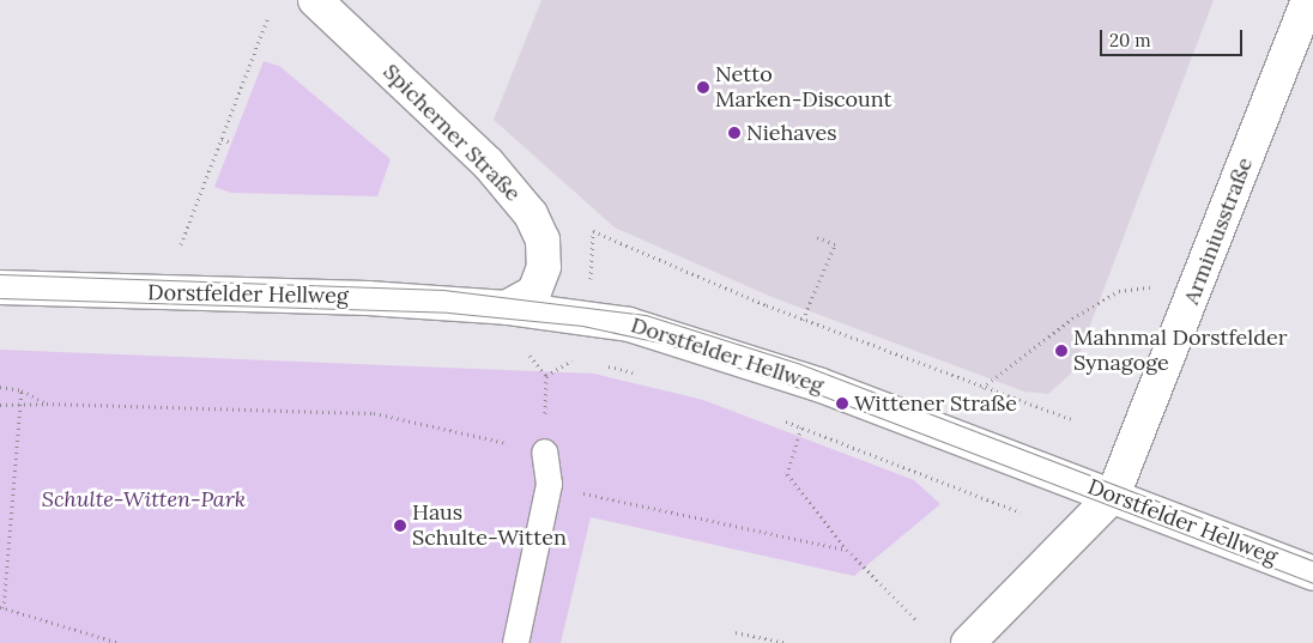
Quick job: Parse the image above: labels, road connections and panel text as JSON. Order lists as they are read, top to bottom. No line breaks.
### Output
{"streets":{"street":["Spicherner Straße","Arminiusstraße","Dorstfelder Hellweg"]},"crossings":[["Spicherner Straße","Dorstfelder Hellweg"],["Arminiusstraße","Dorstfelder Hellweg"]],"parks":["Schulte-Witten-Park"],"places":["Netto Marken-Discount","Niehaves","Mahnmal Dorstfelder Synagoge","Wittener Straße","Haus Schulte-Witten"],"scale_bar":"20 m"}
